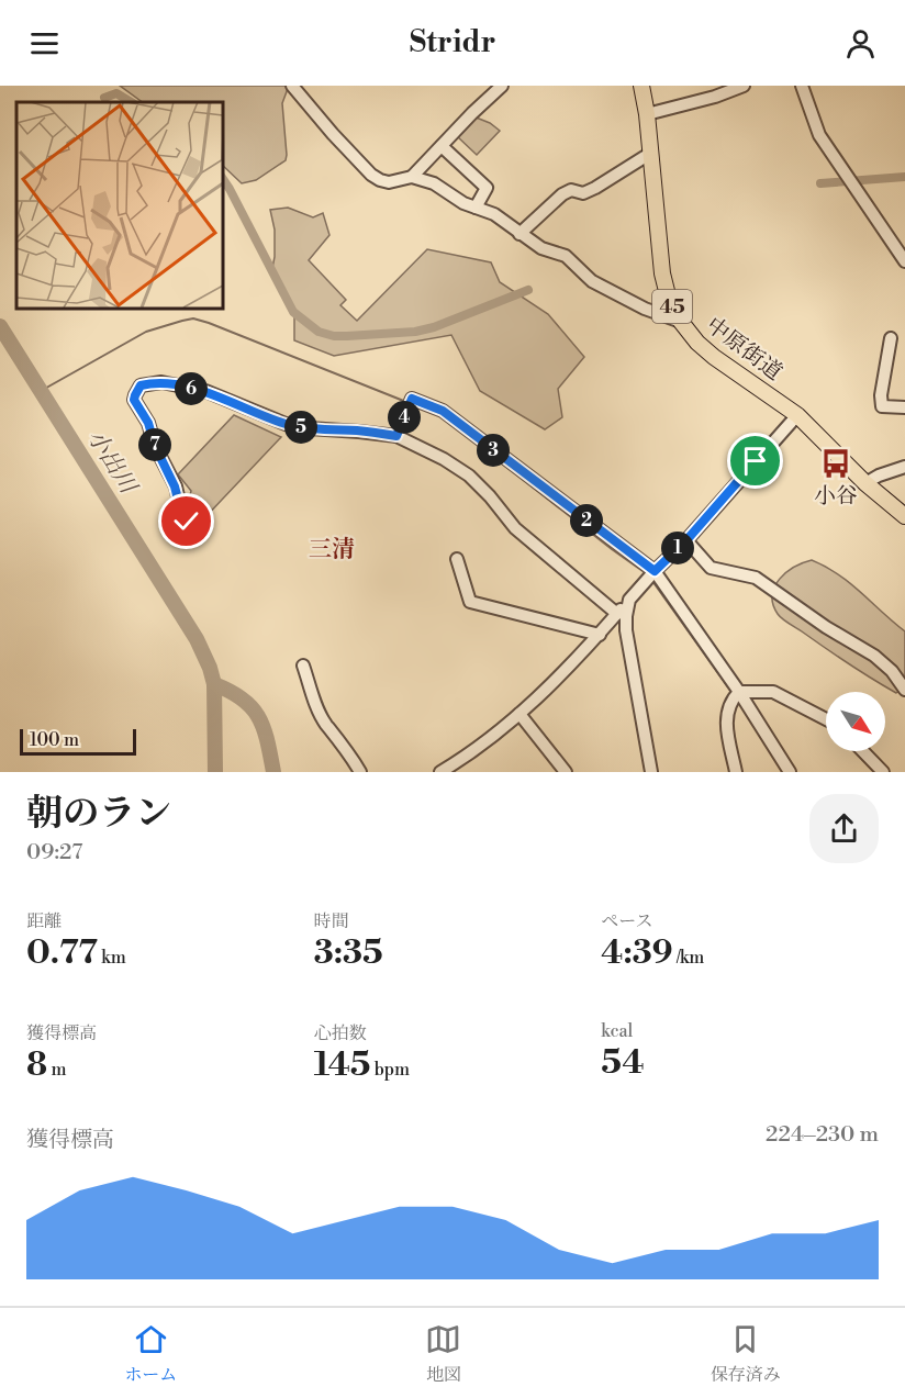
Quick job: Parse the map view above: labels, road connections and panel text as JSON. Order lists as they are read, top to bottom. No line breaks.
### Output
{"streets":{"main road":["45","中原街道"]},"districts":["三清"],"water":["小出川"],"places":{"bus stop":["小谷"]},"scale_bar":"100 m","north":"bottom right","page":{"header":"Stridr","pins":["6","4","5","7","3","2","1"],"scale":"100 m","heading":["朝のラン","09:27"],"stats":[["距離","0.77 km"],["時間","3:35"],["ペース","4:39 /km"],["獲得標高","8 m"],["心拍数","145 bpm"],["kcal","54"]],"chart":["獲得標高","224–230 m"],"tabs":["ホーム","地図","保存済み"]}}
